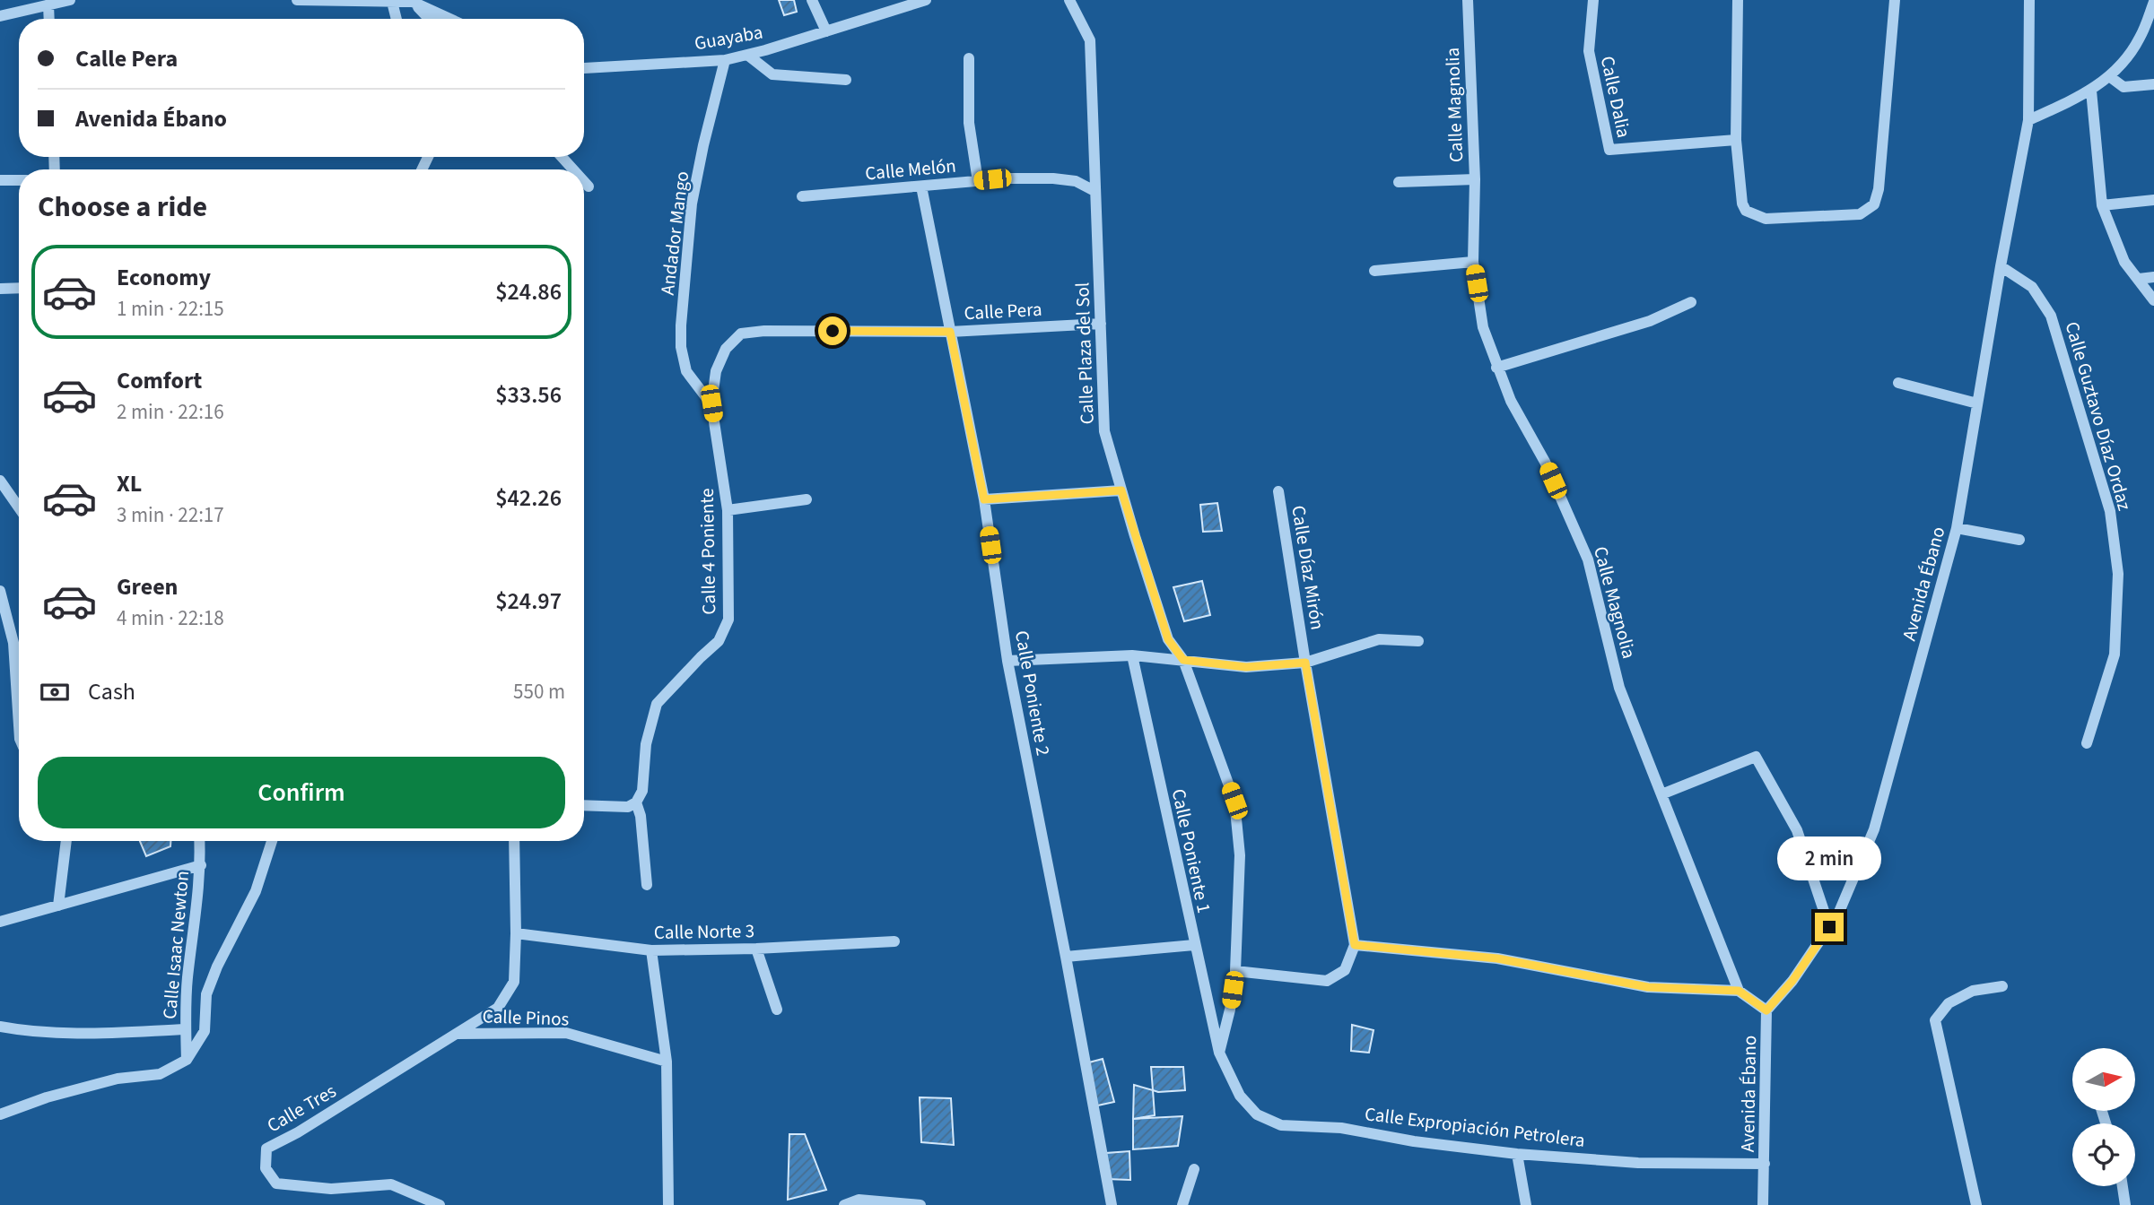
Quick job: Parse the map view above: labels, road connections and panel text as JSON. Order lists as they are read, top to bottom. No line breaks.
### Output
{"streets":{"street":["Guayaba","Calle Dalia","Calle Magnolia","Calle Melón","Andador Mango","Calle Pera","Calle Plaza del Sol","Calle Guztavo Díaz Ordaz","Calle 4 Poniente","Calle Díaz Mirón","Avenida Ébano","Calle Poniente 2","Calle Poniente 1","Calle Norte 3","Calle Isaac Newton","Calle Pinos","Calle Tres","Calle Expropiación Petrolera"]},"crossings":[["Guayaba","Andador Mango"],["Calle Melón","Calle Plaza del Sol"],["Calle Melón","Calle Poniente 2"],["Andador Mango","Calle 4 Poniente"],["Calle Pera","Calle Plaza del Sol"],["Calle Pera","Calle 4 Poniente"],["Calle Pera","Calle Poniente 2"],["Calle Plaza del Sol","Calle Poniente 1"],["Calle Plaza del Sol","Calle Expropiación Petrolera"],["Calle Guztavo Díaz Ordaz","Avenida Ébano"],["Avenida Ébano","Calle Expropiación Petrolera"],["Calle Poniente 1","Calle Expropiación Petrolera"],["Calle Norte 3","Calle Tres"],["Calle Pinos","Calle Tres"]],"north":"right","page":{"banner":["Calle Pera","Avenida Ébano"],"heading":"Choose a ride","list":[{"name":"Economy","note":"1 min · 22:15","value":"$24.86"},{"name":"Comfort","note":"2 min · 22:16","value":"$33.56"},{"name":"XL","note":"3 min · 22:17","value":"$42.26"},{"name":"Green","note":"4 min · 22:18","value":"$24.97"}],"pay":["Cash","550 m"],"buttons":"Confirm","bubble":"2 min"}}
